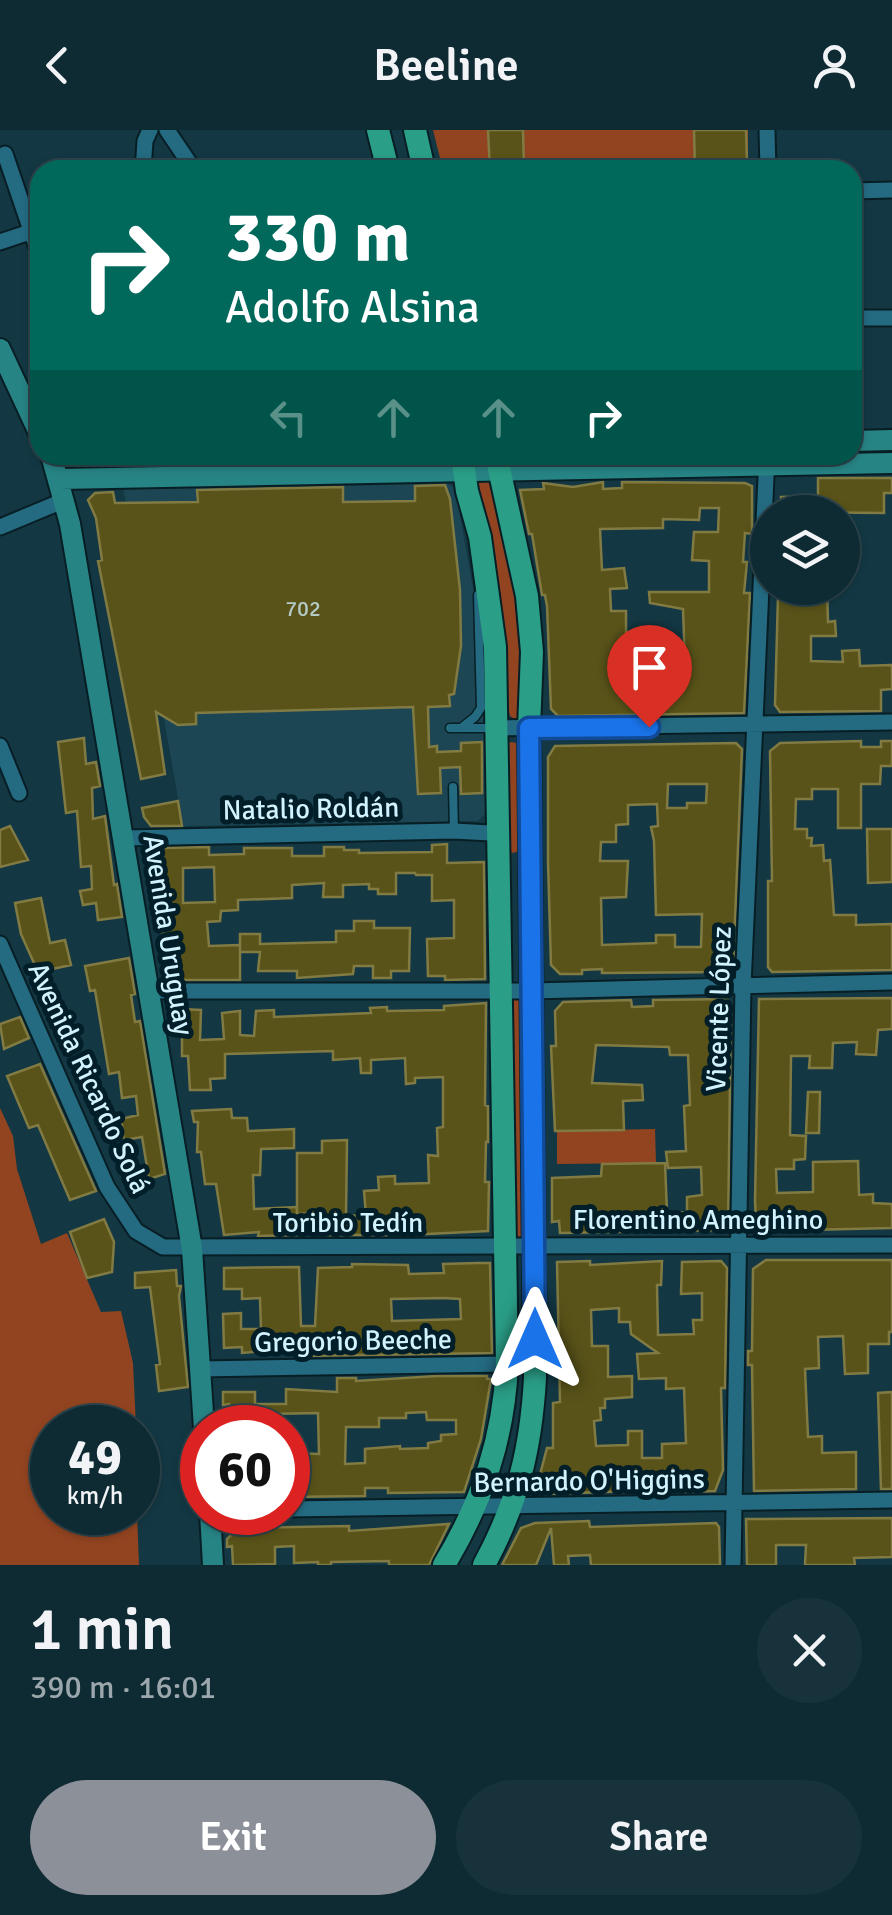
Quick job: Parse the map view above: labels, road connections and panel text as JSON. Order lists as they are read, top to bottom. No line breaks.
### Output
{"streets":{"street":["Natalio Roldán","Avenida Uruguay","Vicente López","Avenida Ricardo Solá","Florentino Ameghino","Toribio Tedín","Gregorio Beeche","Bernardo O'Higgins"]},"crossings":[["Natalio Roldán","Avenida Uruguay"],["Avenida Uruguay","Avenida Ricardo Solá"],["Avenida Uruguay","Toribio Tedín"],["Avenida Uruguay","Gregorio Beeche"],["Vicente López","Florentino Ameghino"],["Vicente López","Bernardo O'Higgins"],["Avenida Ricardo Solá","Toribio Tedín"],["Florentino Ameghino","Toribio Tedín"]],"house_numbers":["702"],"page":{"header":"Beeline","turn":["330 m","Adolfo Alsina"],"speed":"49 km/h","limit":"60","heading":["1 min","390 m · 16:01"],"buttons":["Exit","Share"]}}
